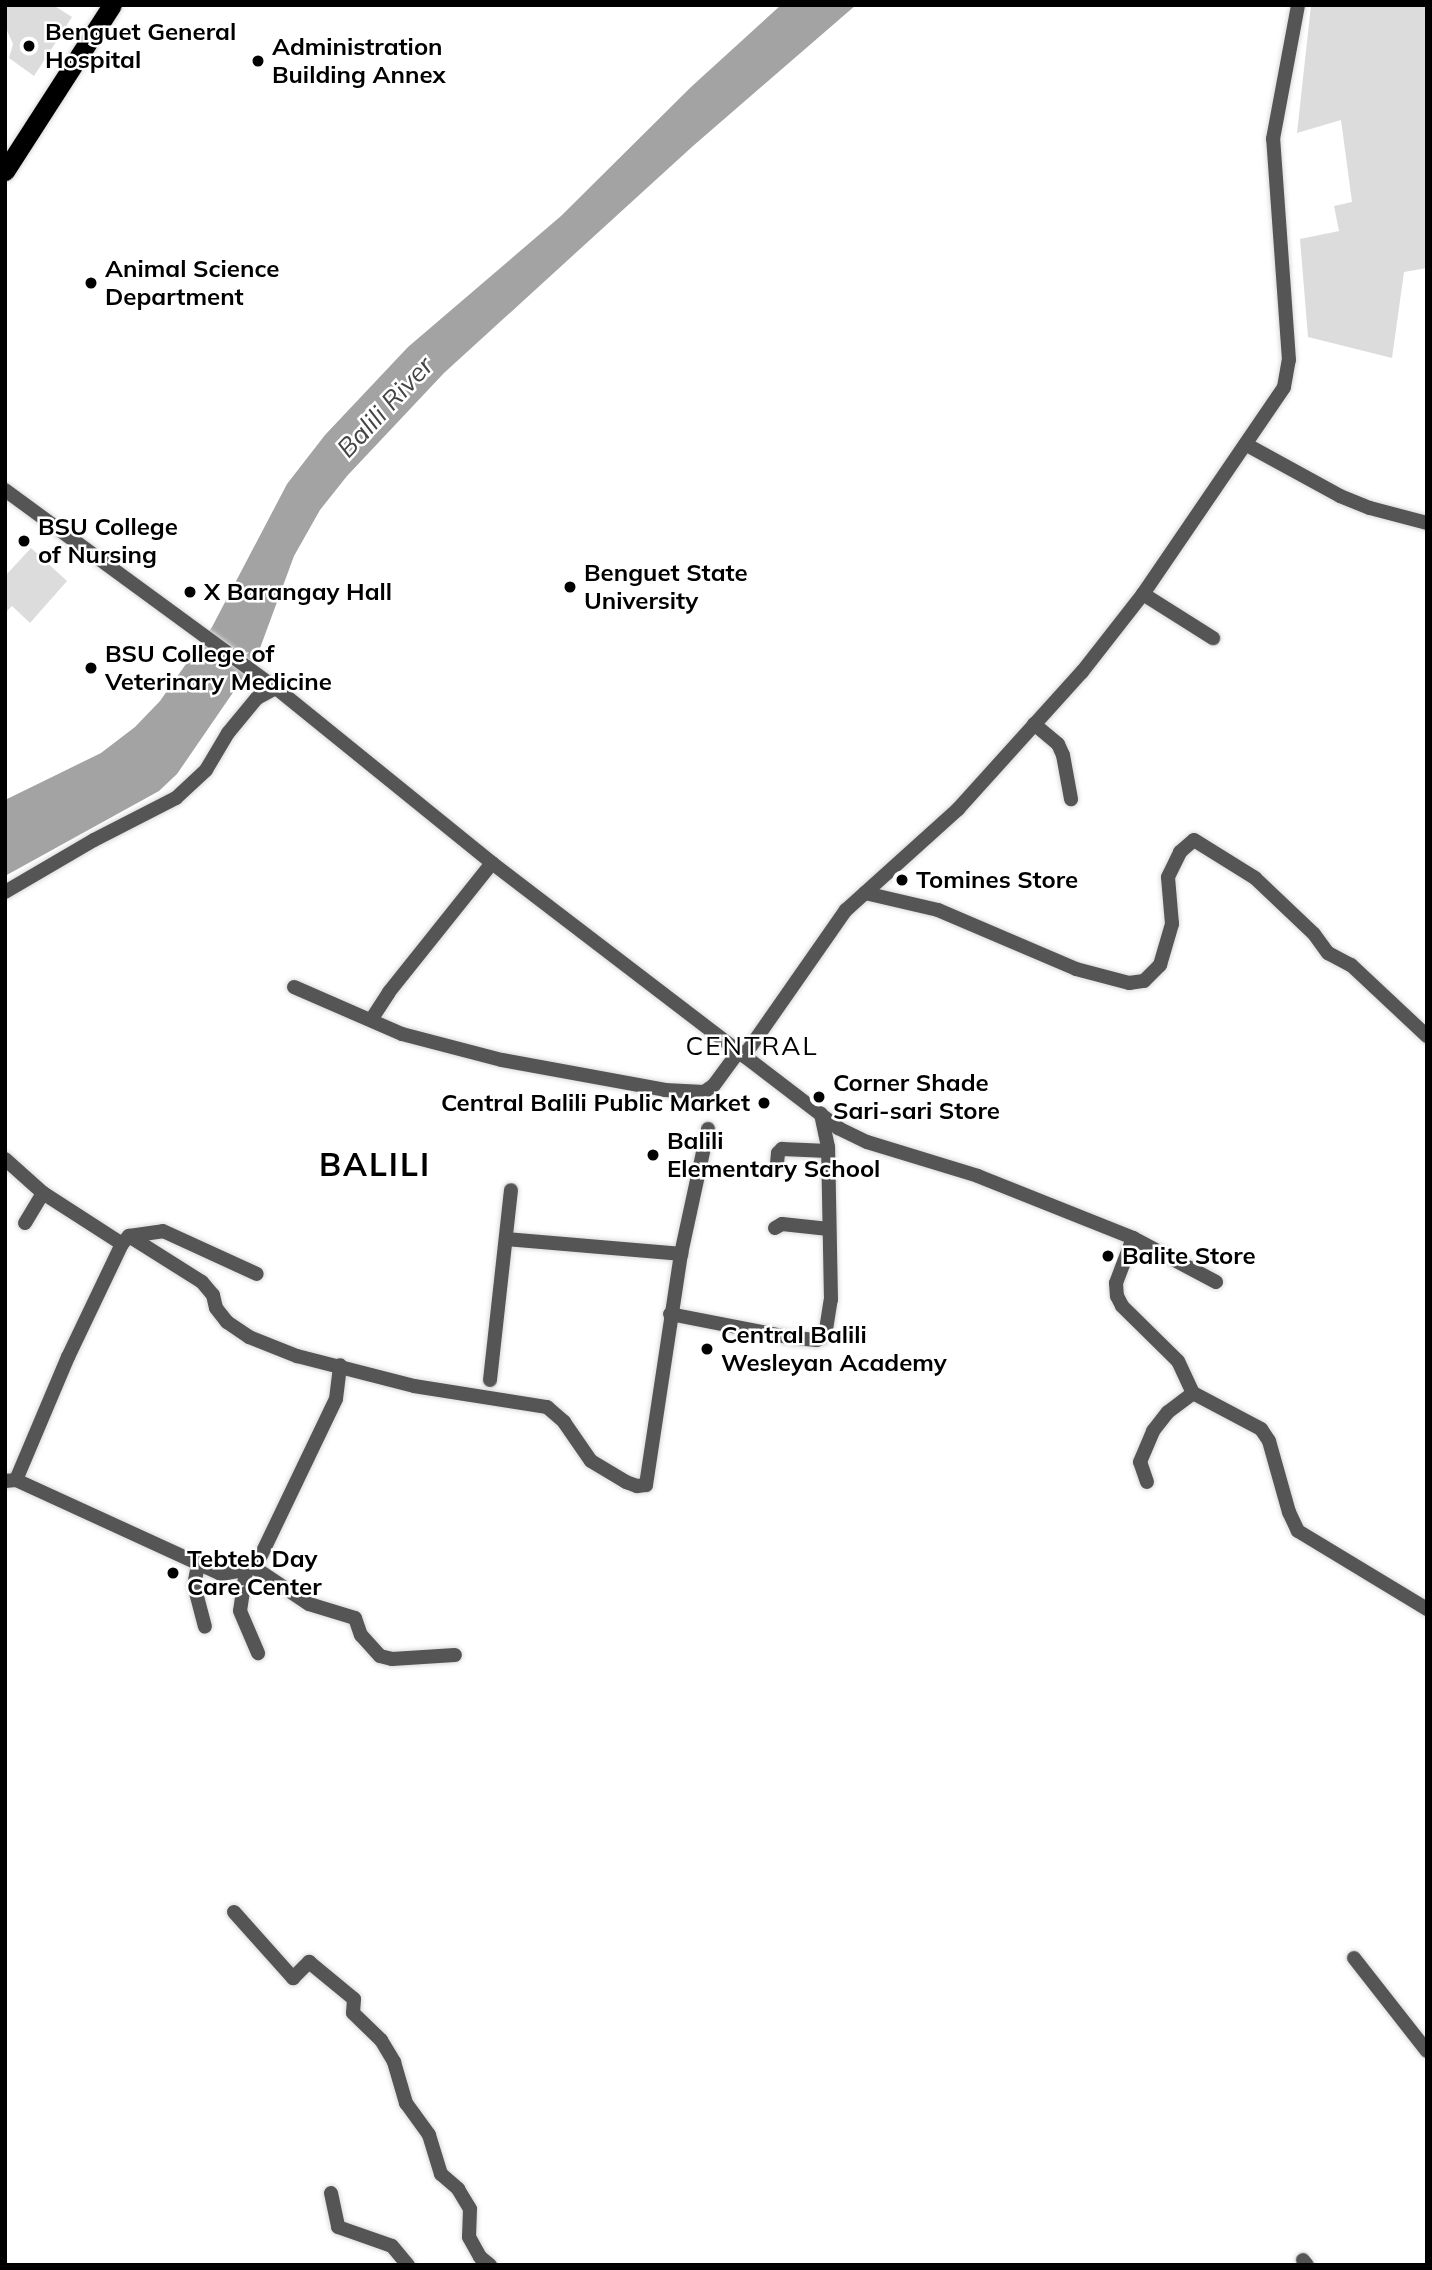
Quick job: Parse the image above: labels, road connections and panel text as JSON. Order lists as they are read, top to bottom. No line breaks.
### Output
{"districts":["CENTRAL","BALILI"],"water":["Balili River"],"places":["Benguet General Hospital","Administration Building Annex","Animal Science Department","BSU College of Nursing","Benguet State University","X Barangay Hall","BSU College of Veterinary Medicine","Tomines Store","Corner Shade Sari-sari Store","Central Balili Public Market","Balili Elementary School","Balite Store","Central Balili Wesleyan Academy","Tebteb Day Care Center"]}
